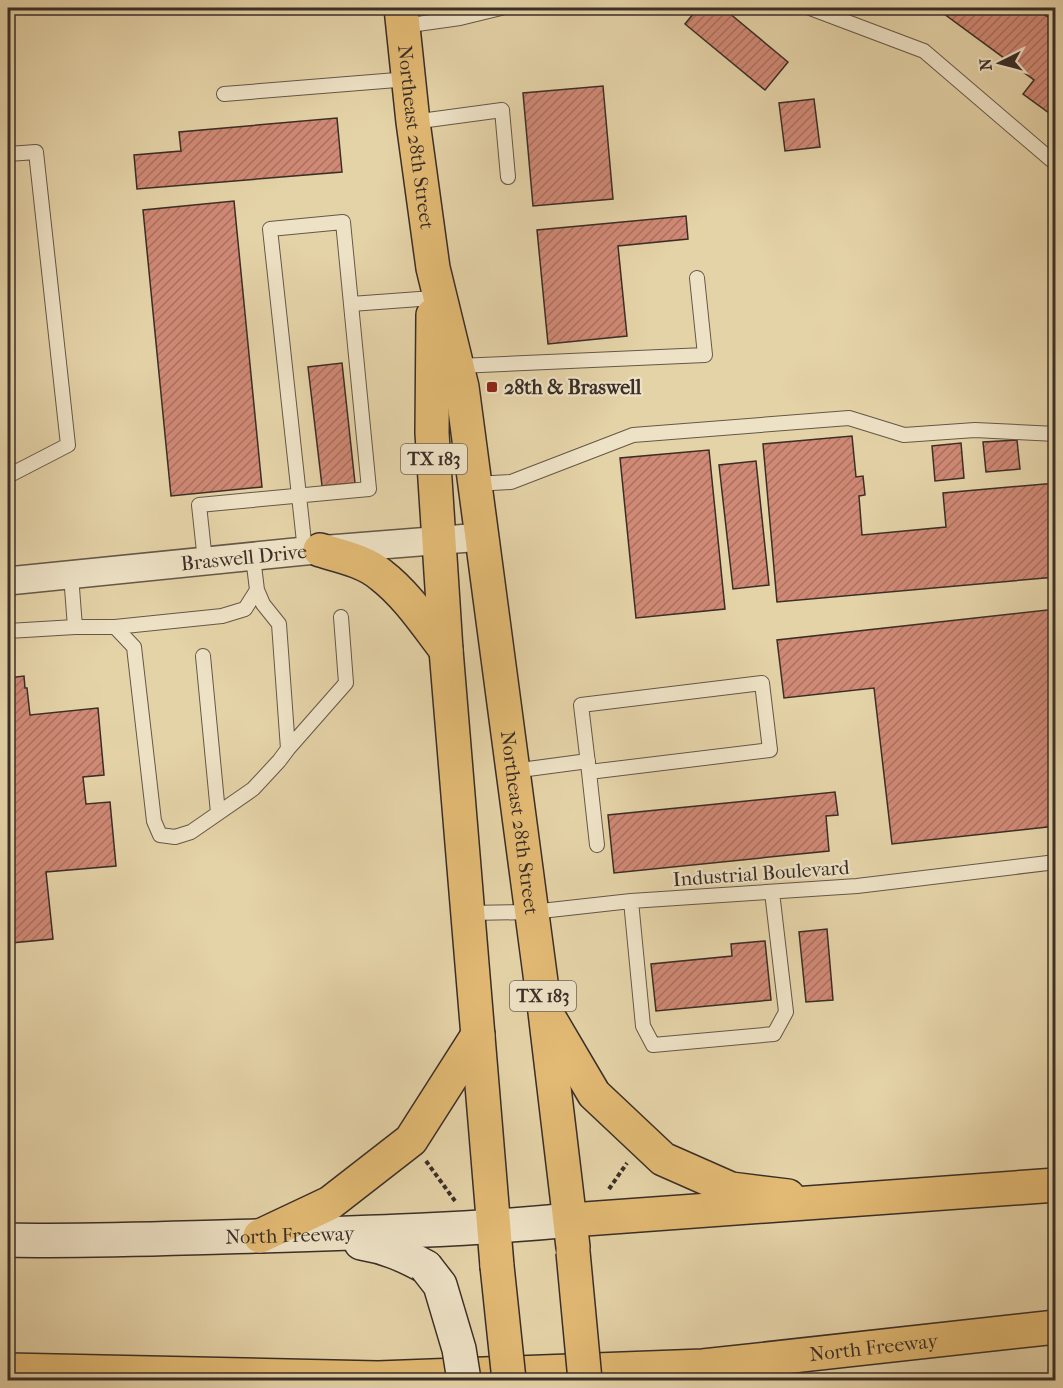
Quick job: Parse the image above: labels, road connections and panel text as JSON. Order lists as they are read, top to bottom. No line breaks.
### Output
{"streets":{"main road":["Northeast 28th Street","TX 183","North Freeway"],"street":["Braswell Drive"],"lane":["Industrial Boulevard"]},"crossings":[["Northeast 28th Street","Braswell Drive"],["Northeast 28th Street","Industrial Boulevard"],["Northeast 28th Street","North Freeway"]],"places":{"transit":["28th & Braswell"]},"north":"left"}
